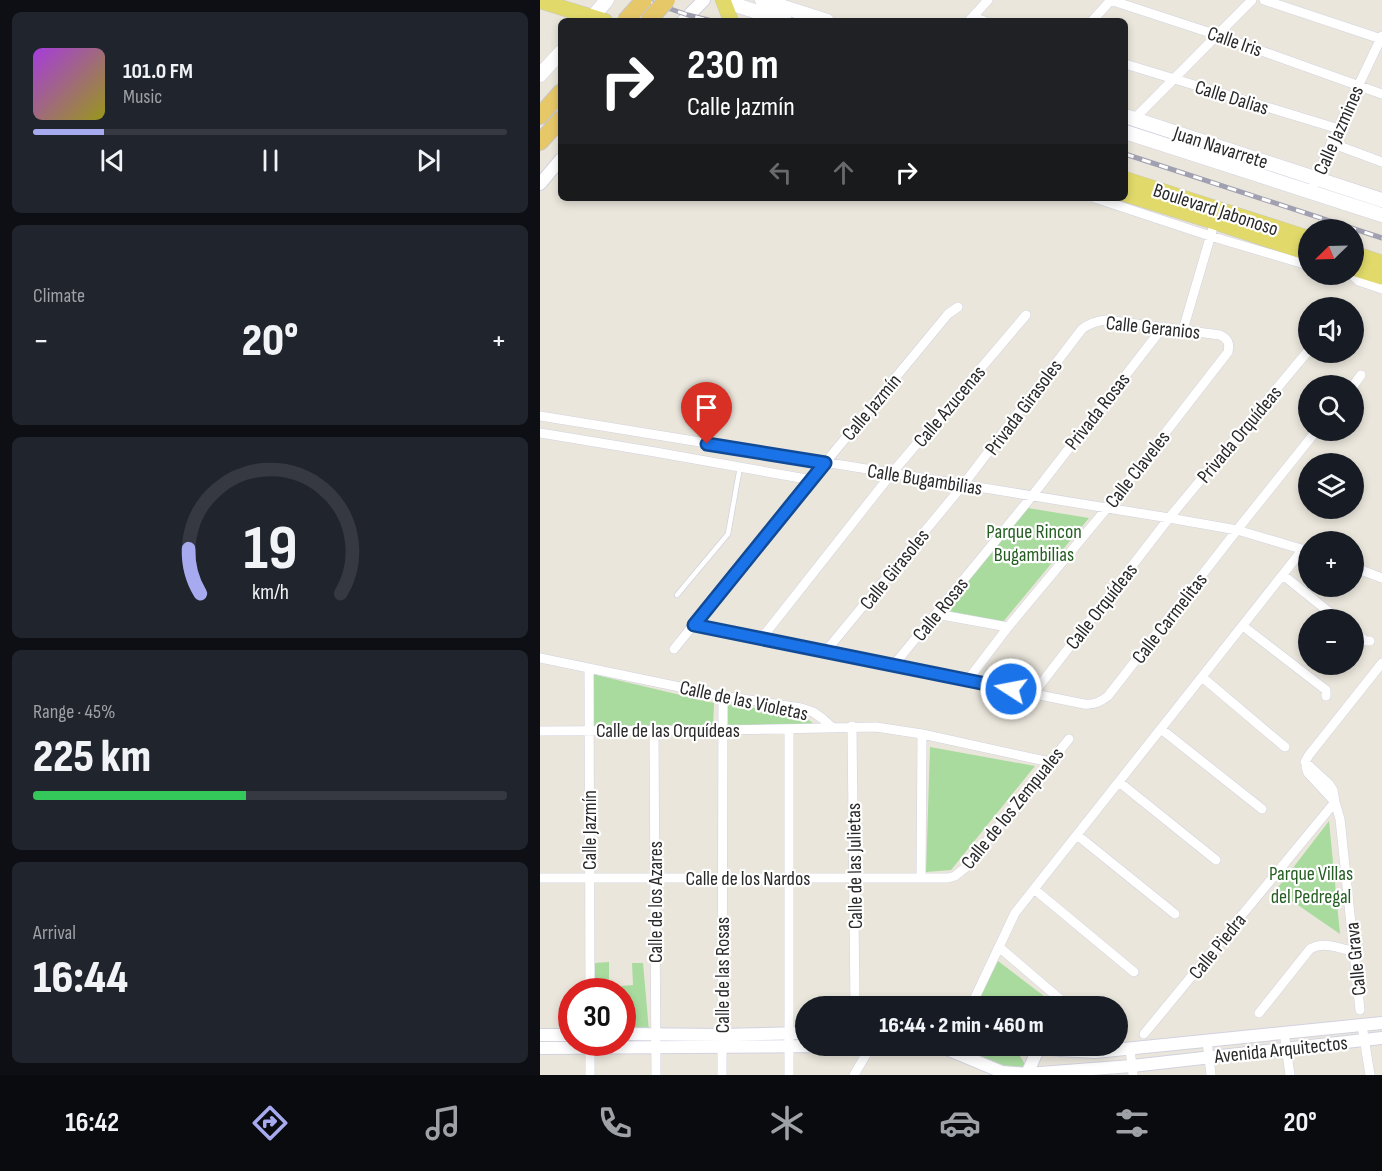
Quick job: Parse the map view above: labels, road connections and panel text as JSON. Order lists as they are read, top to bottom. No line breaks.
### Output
{"streets":{"main road":["Juan Navarrete","Boulevard Jabonoso"],"street":["Calle Iris","Calle Dalias","Calle Jazmines","Calle Geranios","Calle Azucenas","Calle Jazmín","Privada Girasoles","Privada Rosas","Privada Orquídeas","Calle Claveles","Calle Bugambilias","Calle Girasoles","Calle Orquídeas","Calle Rosas","Calle Carmelitas","Calle de las Violetas","Calle de las Orquídeas","Calle de los Zempuales","Calle de las Julietas","Calle de los Nardos","Calle de los Azares","Calle Piedra","Calle Grava","Calle de las Rosas","Avenida Arquitectos"]},"crossings":[["Calle Iris","Calle Jazmines"],["Calle Dalias","Calle Jazmines"],["Calle Jazmines","Juan Navarrete"],["Calle Geranios","Privada Girasoles"],["Calle Geranios","Privada Rosas"],["Calle Geranios","Calle Claveles"],["Calle Azucenas","Calle Bugambilias"],["Calle Jazmín","Calle Bugambilias"],["Calle Jazmín","Calle de las Violetas"],["Calle Jazmín","Calle de las Orquídeas"],["Calle Jazmín","Calle de los Nardos"],["Privada Girasoles","Calle Bugambilias"],["Privada Girasoles","Calle Girasoles"],["Privada Rosas","Calle Bugambilias"],["Privada Rosas","Calle Rosas"],["Privada Orquídeas","Calle Bugambilias"],["Privada Orquídeas","Calle Orquídeas"],["Calle Claveles","Calle Bugambilias"],["Calle Bugambilias","Calle Girasoles"],["Calle Bugambilias","Calle Orquídeas"],["Calle Bugambilias","Calle Rosas"],["Calle Bugambilias","Calle Carmelitas"],["Calle Orquídeas","Calle Carmelitas"],["Calle de las Violetas","Calle de las Orquídeas"],["Calle de las Violetas","Calle de los Zempuales"],["Calle de las Violetas","Calle de las Julietas"],["Calle de las Violetas","Calle de las Rosas"],["Calle de las Orquídeas","Calle de los Azares"],["Calle de las Orquídeas","Calle de las Rosas"],["Calle de los Zempuales","Calle de los Nardos"],["Calle de las Julietas","Calle de los Nardos"],["Calle de los Nardos","Calle de los Azares"],["Calle de los Nardos","Calle de las Rosas"],["Calle Piedra","Calle Grava"]],"parks":["Parque Rincon Bugambilias","Parque Villas del Pedregal"],"north":"bottom left","page":{"turn":["230 m","Calle Jazmín"],"song":["101.0 FM","Music"],"map_buttons":["+","−"],"tile":["Climate",["Range · 45%","225 km"],["Arrival","16:44"]],"heat":["−","20°","+"],"limit":"30","trip":"16:44 · 2 min · 460 m","tabs":["16:42","20°"],"gauge":["19","km/h"]}}
